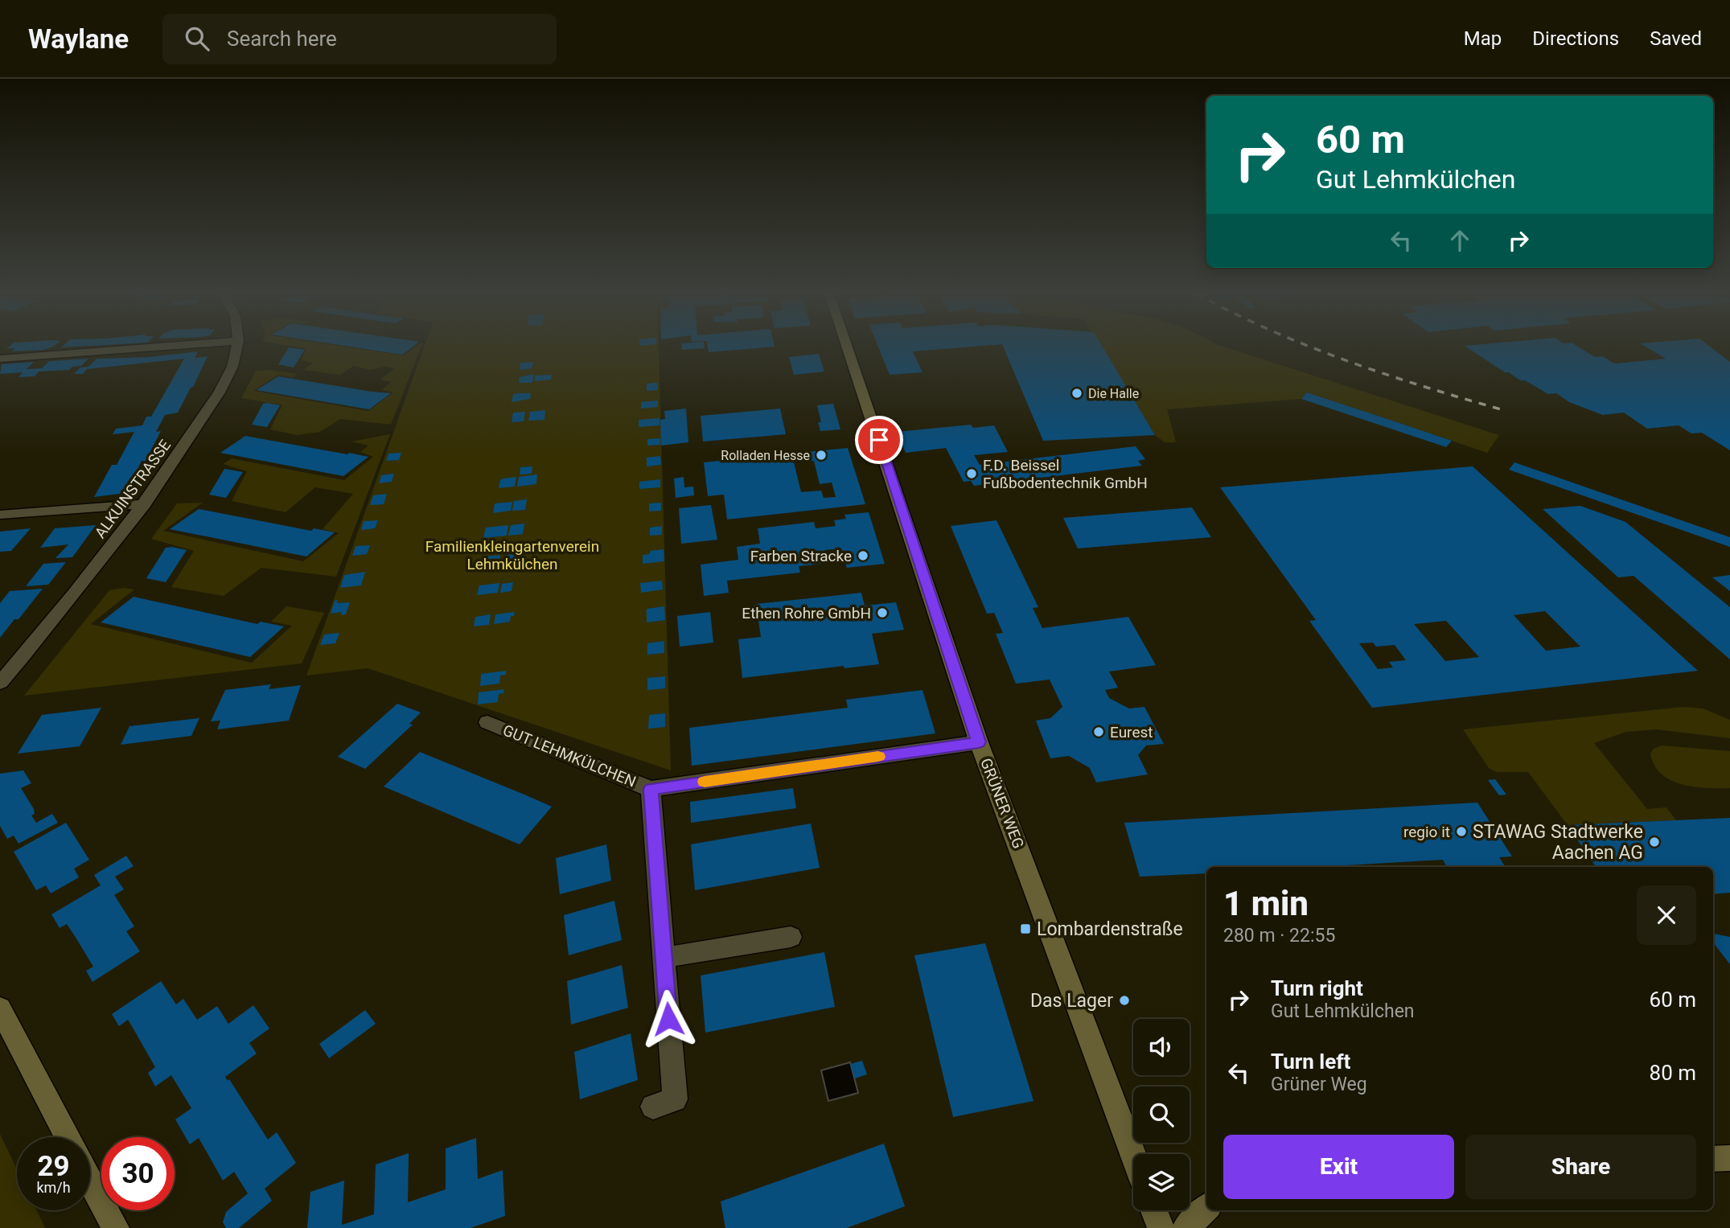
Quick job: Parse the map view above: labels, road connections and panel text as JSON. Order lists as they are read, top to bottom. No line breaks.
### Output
{"streets":{"street":["ALKUINSTRASSE","GUT LEHMKÜLCHEN","GRÜNER WEG"]},"crossings":[["GUT LEHMKÜLCHEN","GRÜNER WEG"]],"parks":["Familienkleingartenverein Lehmkülchen"],"places":{"other":["Die Halle","Rolladen Hesse","F.D. Beissel Fußbodentechnik GmbH","Farben Stracke","Ethen Rohre GmbH","Eurest","regio it","STAWAG Stadtwerke Aachen AG","Das Lager"],"transit":["Lombardenstraße"]},"page":{"header":"Waylane","search":"Search here","nav":["Map","Directions","Saved"],"turn":["60 m","Gut Lehmkülchen"],"heading":["1 min","280 m · 22:55"],"list":[{"name":"Turn right","note":"Gut Lehmkülchen","value":"60 m"},{"name":"Turn left","note":"Grüner Weg","value":"80 m"}],"buttons":["Exit","Share"],"speed":"29 km/h","limit":"30"}}
